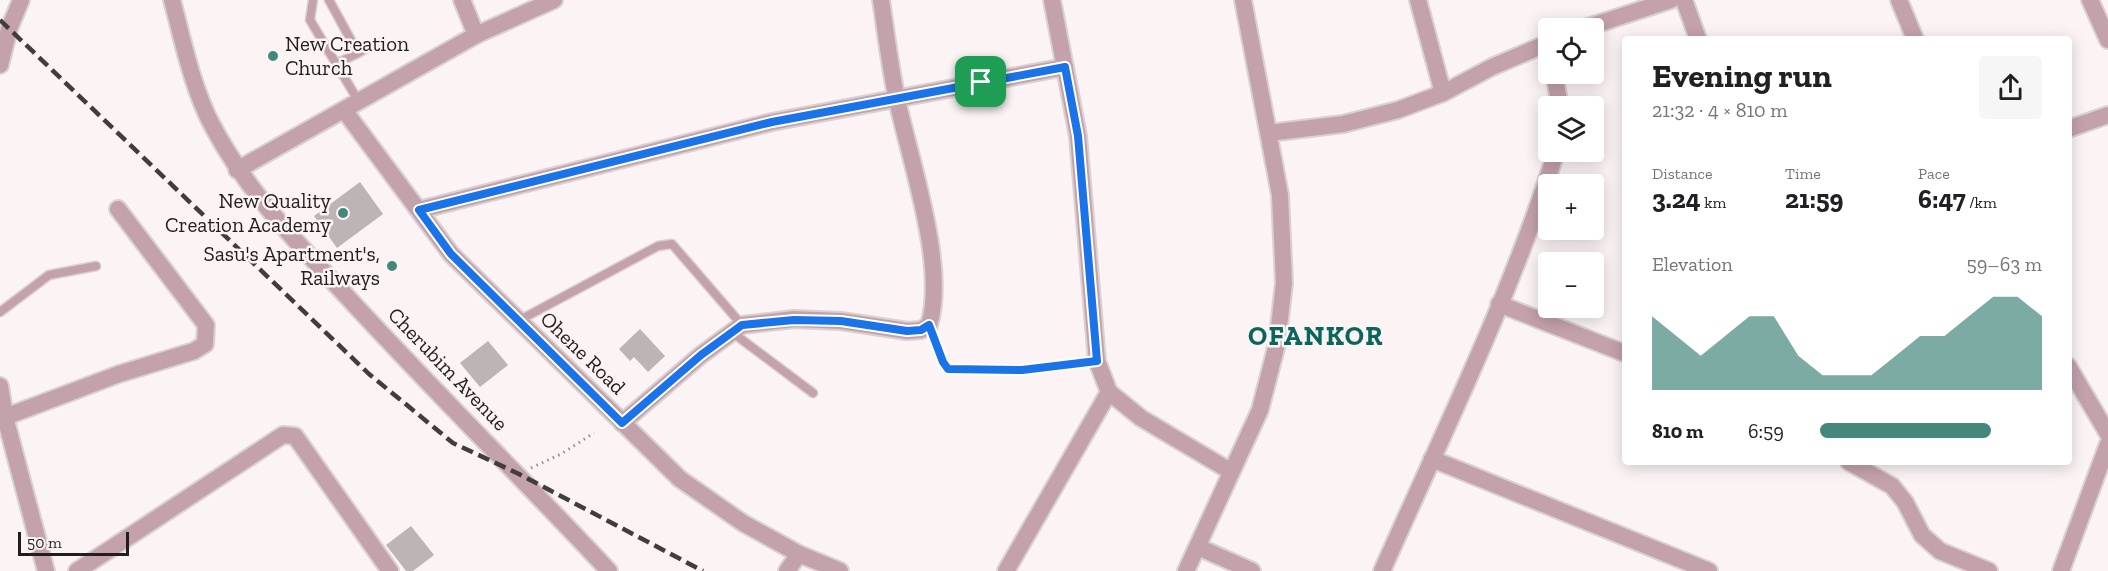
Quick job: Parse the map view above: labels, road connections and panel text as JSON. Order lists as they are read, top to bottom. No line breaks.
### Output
{"streets":{"street":["Ohene Road","Cherubim Avenue"]},"districts":["OFANKOR"],"places":["New Creation Church","New Quality Creation Academy","Sasu's Apartment's, Railways"],"scale_bar":"50 m","page":{"map_buttons":["+","−"],"heading":["Evening run","21:32 · 4 × 810 m"],"stats":[["Distance","3.24 km"],["Time","21:59"],["Pace","6:47 /km"]],"chart":["Elevation","59–63 m"],"list":[{"name":"810 m","note":"6:59"}],"scale":"50 m"}}
